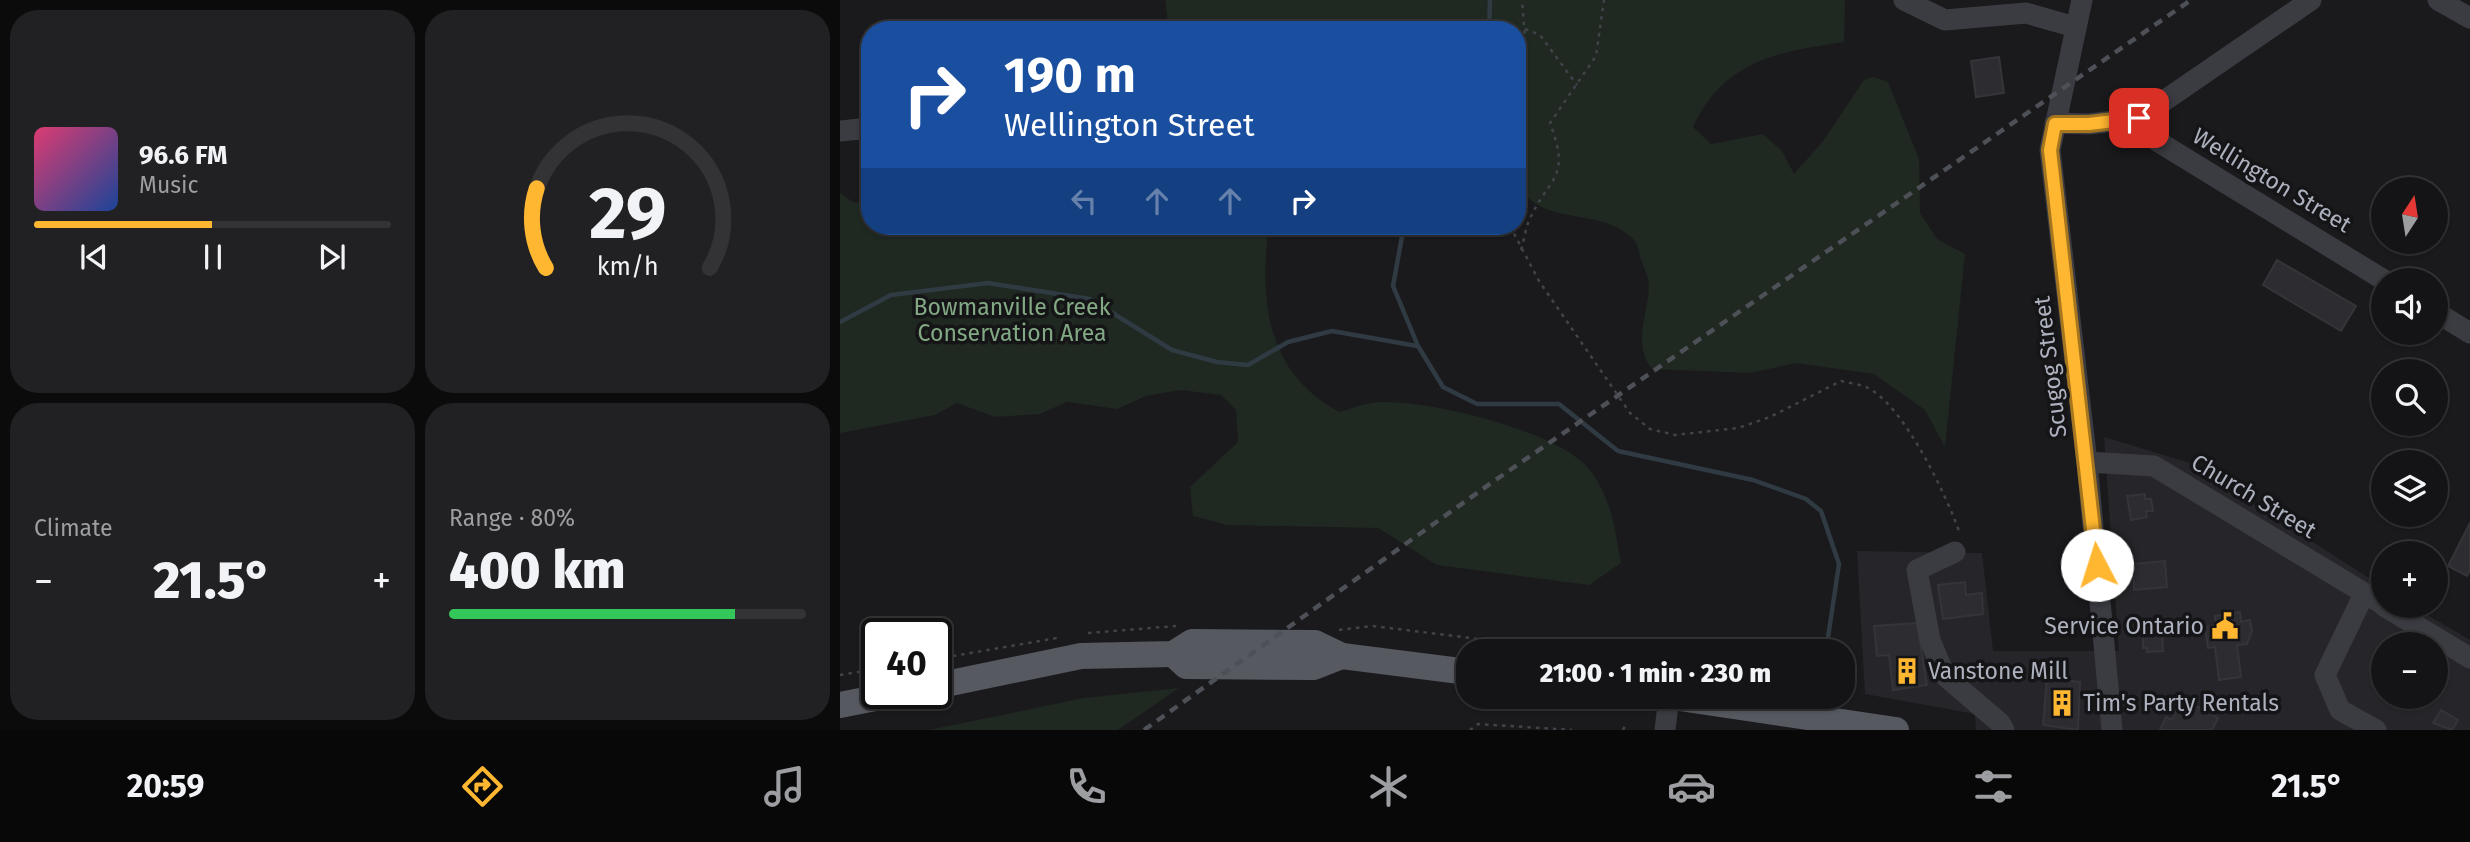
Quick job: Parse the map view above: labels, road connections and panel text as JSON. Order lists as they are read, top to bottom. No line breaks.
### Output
{"streets":{"street":["Wellington Street","Scugog Street","Church Street"]},"crossings":[["Scugog Street","Church Street"]],"parks":["Bowmanville Creek Conservation Area"],"places":{"public building":["Service Ontario"],"building":["Vanstone Mill","Tim's Party Rentals"]},"north":"top","page":{"turn":["190 m","Wellington Street"],"song":["96.6 FM","Music"],"map_buttons":["+","−"],"tile":["Climate",["Range · 80%","400 km"]],"heat":["−","21.5°","+"],"limit":"40","trip":"21:00 · 1 min · 230 m","tabs":["20:59","21.5°"],"gauge":["29","km/h"]}}
